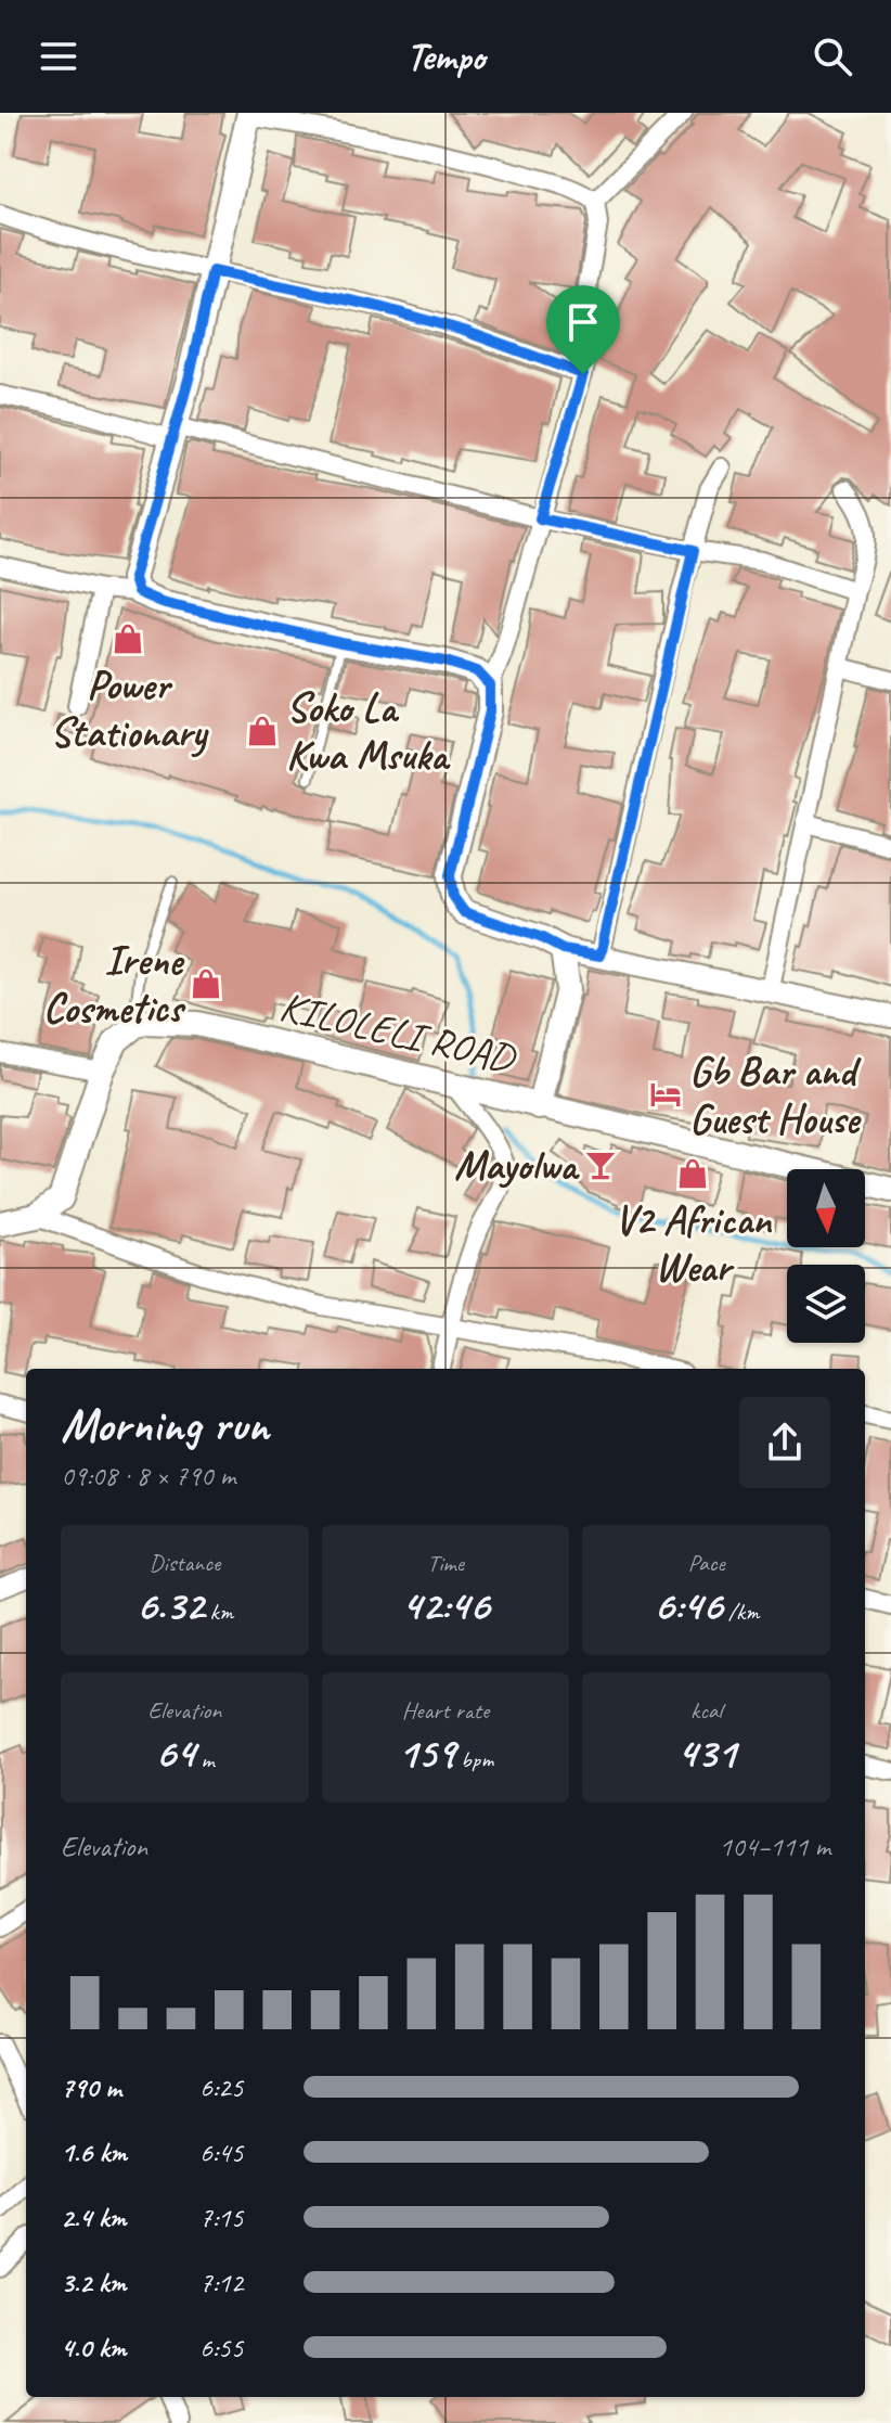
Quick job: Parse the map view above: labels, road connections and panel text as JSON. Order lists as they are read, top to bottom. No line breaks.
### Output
{"streets":{"main road":["KILOLELI ROAD"]},"places":{"shop":["Power Stationary","Soko La Kwa Msuka","Irene Cosmetics","V2 African Wear"],"hotel":["Gb Bar and Guest House"],"bar":["Mayolwa"]},"north":"bottom","page":{"header":"Tempo","heading":["Morning run","09:08 · 8 × 790 m"],"stats":[["Distance","6.32 km"],["Time","42:46"],["Pace","6:46 /km"],["Elevation","64 m"],["Heart rate","159 bpm"],["kcal","431"]],"chart":["Elevation","104–111 m"],"list":[{"name":"790 m","note":"6:25"},{"name":"1.6 km","note":"6:45"},{"name":"2.4 km","note":"7:15"},{"name":"3.2 km","note":"7:12"},{"name":"4.0 km","note":"6:55"}]}}
